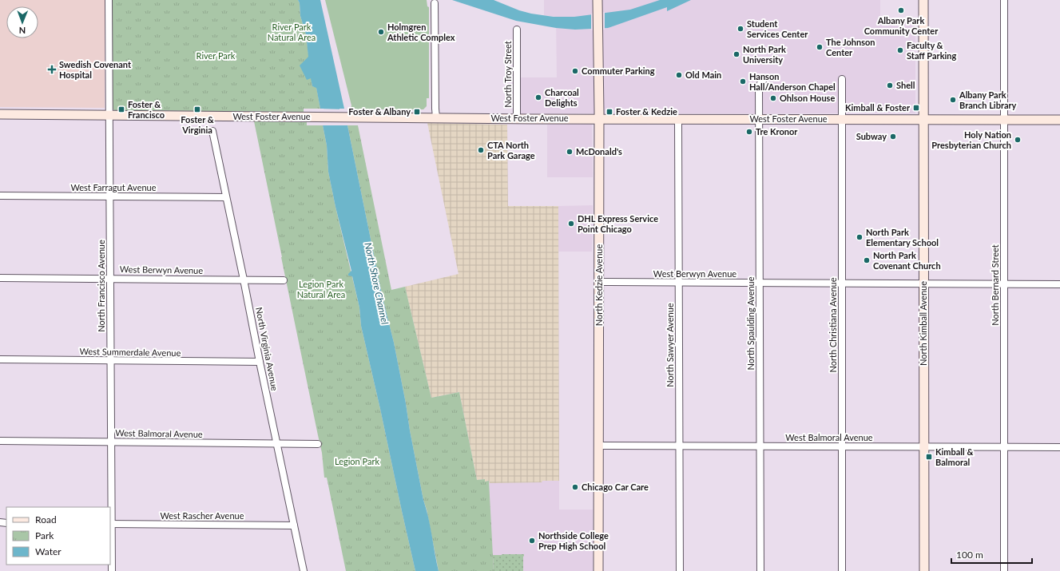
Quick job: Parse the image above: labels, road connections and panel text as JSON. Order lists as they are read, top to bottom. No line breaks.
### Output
{"streets":{"main road":["West Foster Avenue","North Kedzie Avenue","North Kimball Avenue"],"street":["North Troy Street","West Farragut Avenue","West Berwyn Avenue","North Bernard Street","North Francisco Avenue","North Spaulding Avenue","North Christiana Avenue","North Sawyer Avenue","North Virginia Avenue","West Summerdale Avenue","West Balmoral Avenue","West Rascher Avenue"]},"crossings":[["North Troy Street","West Foster Avenue"],["West Foster Avenue","North Kedzie Avenue"],["West Foster Avenue","North Bernard Street"],["West Foster Avenue","North Francisco Avenue"],["West Foster Avenue","North Spaulding Avenue"],["West Foster Avenue","North Kimball Avenue"],["West Foster Avenue","North Christiana Avenue"],["West Foster Avenue","North Sawyer Avenue"],["West Farragut Avenue","North Francisco Avenue"],["West Farragut Avenue","North Virginia Avenue"],["West Berwyn Avenue","North Kedzie Avenue"],["West Berwyn Avenue","North Bernard Street"],["West Berwyn Avenue","North Francisco Avenue"],["West Berwyn Avenue","North Spaulding Avenue"],["West Berwyn Avenue","North Kimball Avenue"],["West Berwyn Avenue","North Christiana Avenue"],["West Berwyn Avenue","North Sawyer Avenue"],["West Berwyn Avenue","North Virginia Avenue"],["North Kedzie Avenue","West Balmoral Avenue"],["North Bernard Street","West Balmoral Avenue"],["North Francisco Avenue","West Summerdale Avenue"],["North Francisco Avenue","West Balmoral Avenue"],["North Francisco Avenue","West Rascher Avenue"],["North Spaulding Avenue","West Balmoral Avenue"],["North Kimball Avenue","West Balmoral Avenue"],["North Christiana Avenue","West Balmoral Avenue"],["North Sawyer Avenue","West Balmoral Avenue"],["North Virginia Avenue","West Summerdale Avenue"],["North Virginia Avenue","West Balmoral Avenue"],["North Virginia Avenue","West Rascher Avenue"]],"water":["North Shore Channel"],"parks":["River Park Natural Area","River Park","Legion Park Natural Area","Legion Park"],"places":{"other":["Albany Park Community Center","Student Services Center","Holmgren Athletic Complex","The Johnson Center","Faculty & Staff Parking","North Park University","Commuter Parking","Old Main","Hanson Hall/Anderson Chapel","Shell","Charcoal Delights","Ohlson House","Albany Park Branch Library","Tre Kronor","Subway","Holy Nation Presbyterian Church","CTA North Park Garage","McDonald's","DHL Express Service Point Chicago","North Park Elementary School","North Park Covenant Church","Chicago Car Care","Northside College Prep High School"],"health":["Swedish Covenant Hospital"],"transit":["Kimball & Foster","Foster & Francisco","Foster & Virginia","Foster & Albany","Foster & Kedzie","Kimball & Balmoral"]},"legend":["Road","Park","Water"],"scale_bar":"100 m","north":"bottom"}
